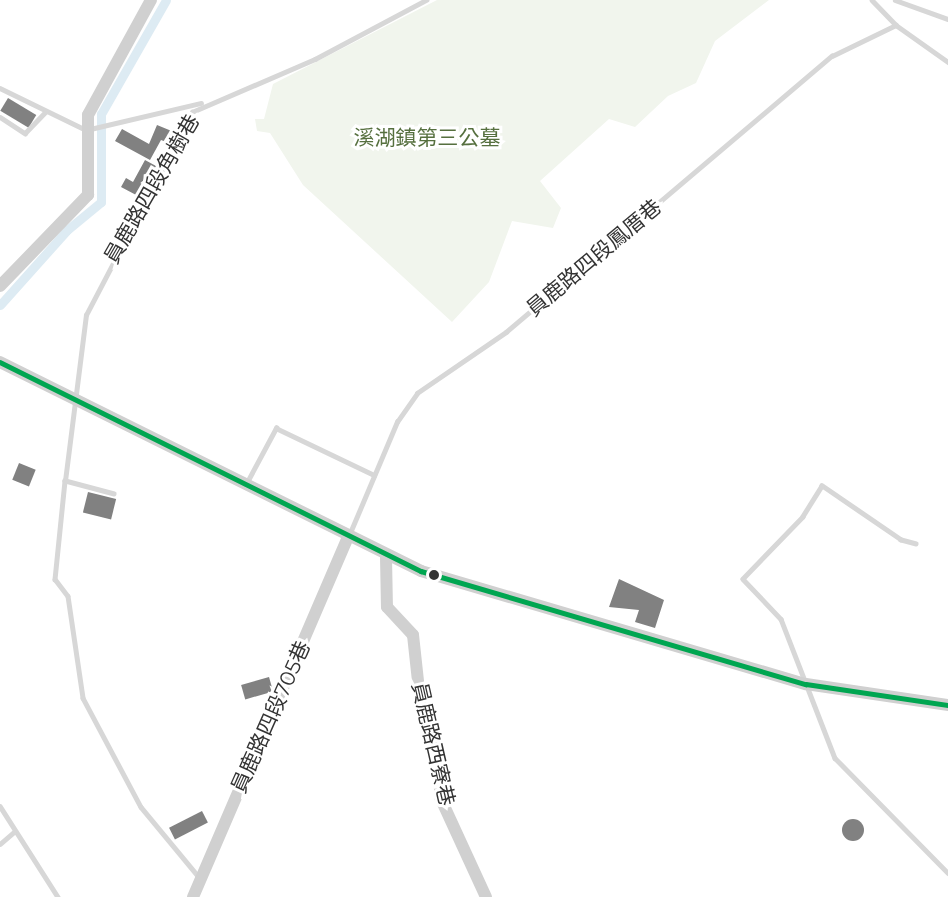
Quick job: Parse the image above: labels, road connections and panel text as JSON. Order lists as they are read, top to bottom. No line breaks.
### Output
{"streets":{"street":["員鹿路四段705巷","員鹿路西寮巷"],"lane":["員鹿路四段角樹巷","員鹿路四段鳳厝巷"]},"crossings":[["員鹿路四段角樹巷","員鹿路四段705巷"],["員鹿路四段鳳厝巷","員鹿路四段705巷"]],"parks":["溪湖鎮第三公墓"]}
